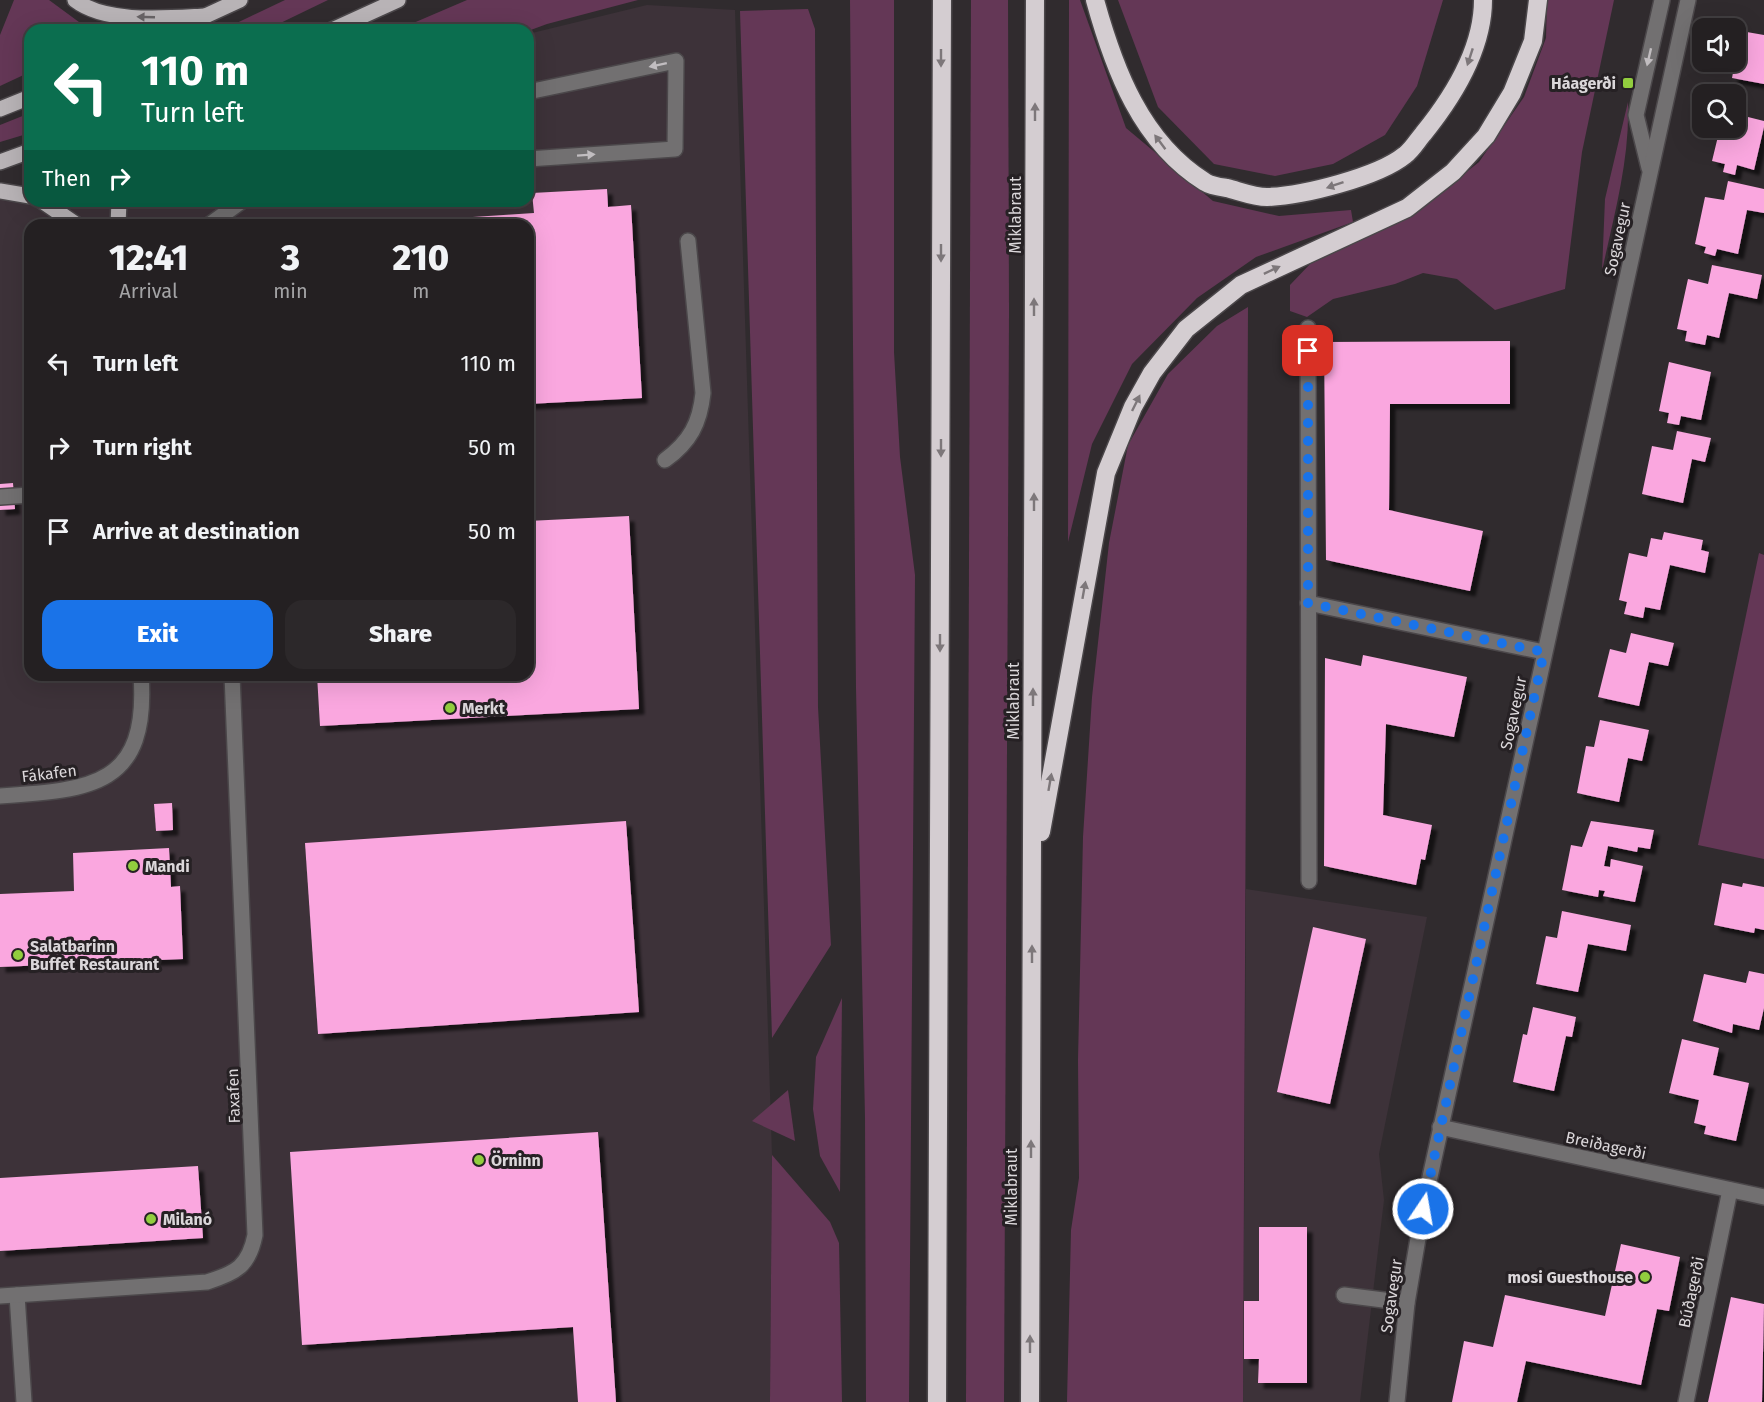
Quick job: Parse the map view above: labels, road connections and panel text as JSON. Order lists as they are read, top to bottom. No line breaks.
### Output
{"streets":{"highway":["Miklabraut"],"street":["Sogavegur","Fákafen","Faxafen","Breiðagerði","Búðagerði"]},"crossings":[["Sogavegur","Breiðagerði"],["Breiðagerði","Búðagerði"]],"places":{"transit":["Háagerði"],"other":["Merkt","Mandi","Salatbarinn Buffet Restaurant","Örninn","Milanó","mosi Guesthouse"]},"page":{"turn":["110 m","Turn left"],"then":"Then","eta":["12:41","Arrival","3","min","210","m"],"list":[{"name":"Turn left","value":"110 m"},{"name":"Turn right","value":"50 m"},{"name":"Arrive at destination","value":"50 m"}],"buttons":["Exit","Share"]}}
